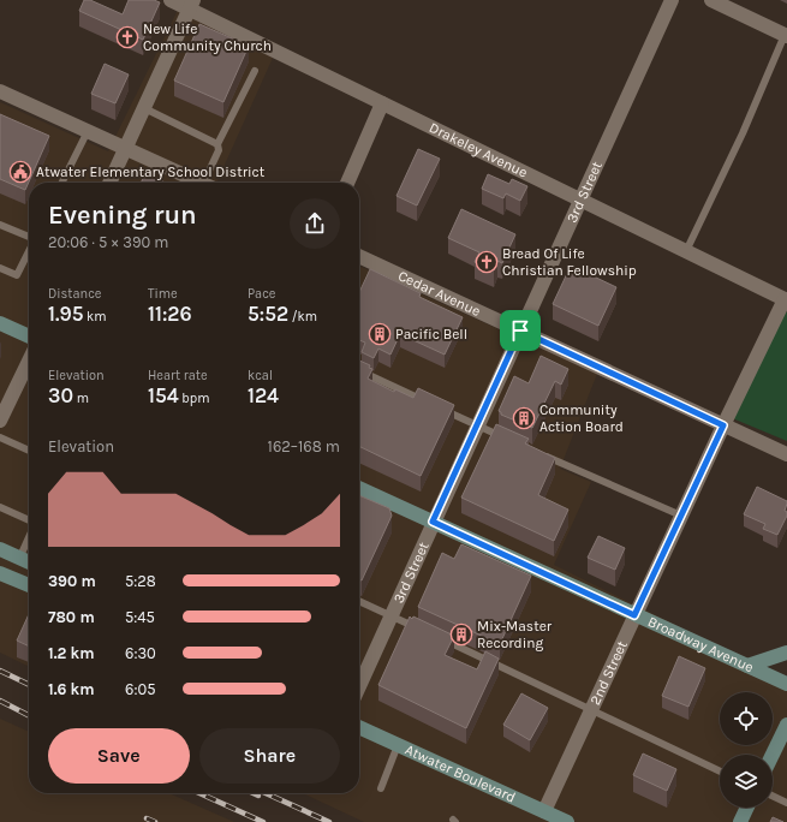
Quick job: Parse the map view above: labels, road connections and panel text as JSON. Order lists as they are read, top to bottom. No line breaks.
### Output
{"streets":{"street":["Drakeley Avenue","3rd Street","Cedar Avenue","Broadway Avenue","2nd Street","Atwater Boulevard"]},"crossings":[["Drakeley Avenue","3rd Street"],["Drakeley Avenue","2nd Street"],["3rd Street","Cedar Avenue"],["3rd Street","Broadway Avenue"],["Cedar Avenue","2nd Street"],["Broadway Avenue","2nd Street"],["2nd Street","Atwater Boulevard"]],"places":{"church":["New Life Community Church","Bread Of Life Christian Fellowship"],"public building":["Atwater Elementary School District"],"building":["Pacific Bell","Community Action Board","Mix-Master Recording"]},"page":{"heading":["Evening run","20:06 · 5 × 390 m"],"stats":[["Distance","1.95 km"],["Time","11:26"],["Pace","5:52 /km"],["Elevation","30 m"],["Heart rate","154 bpm"],["kcal","124"]],"chart":["Elevation","162–168 m"],"list":[{"name":"390 m","note":"5:28"},{"name":"780 m","note":"5:45"},{"name":"1.2 km","note":"6:30"},{"name":"1.6 km","note":"6:05"}],"buttons":["Save","Share"]}}
